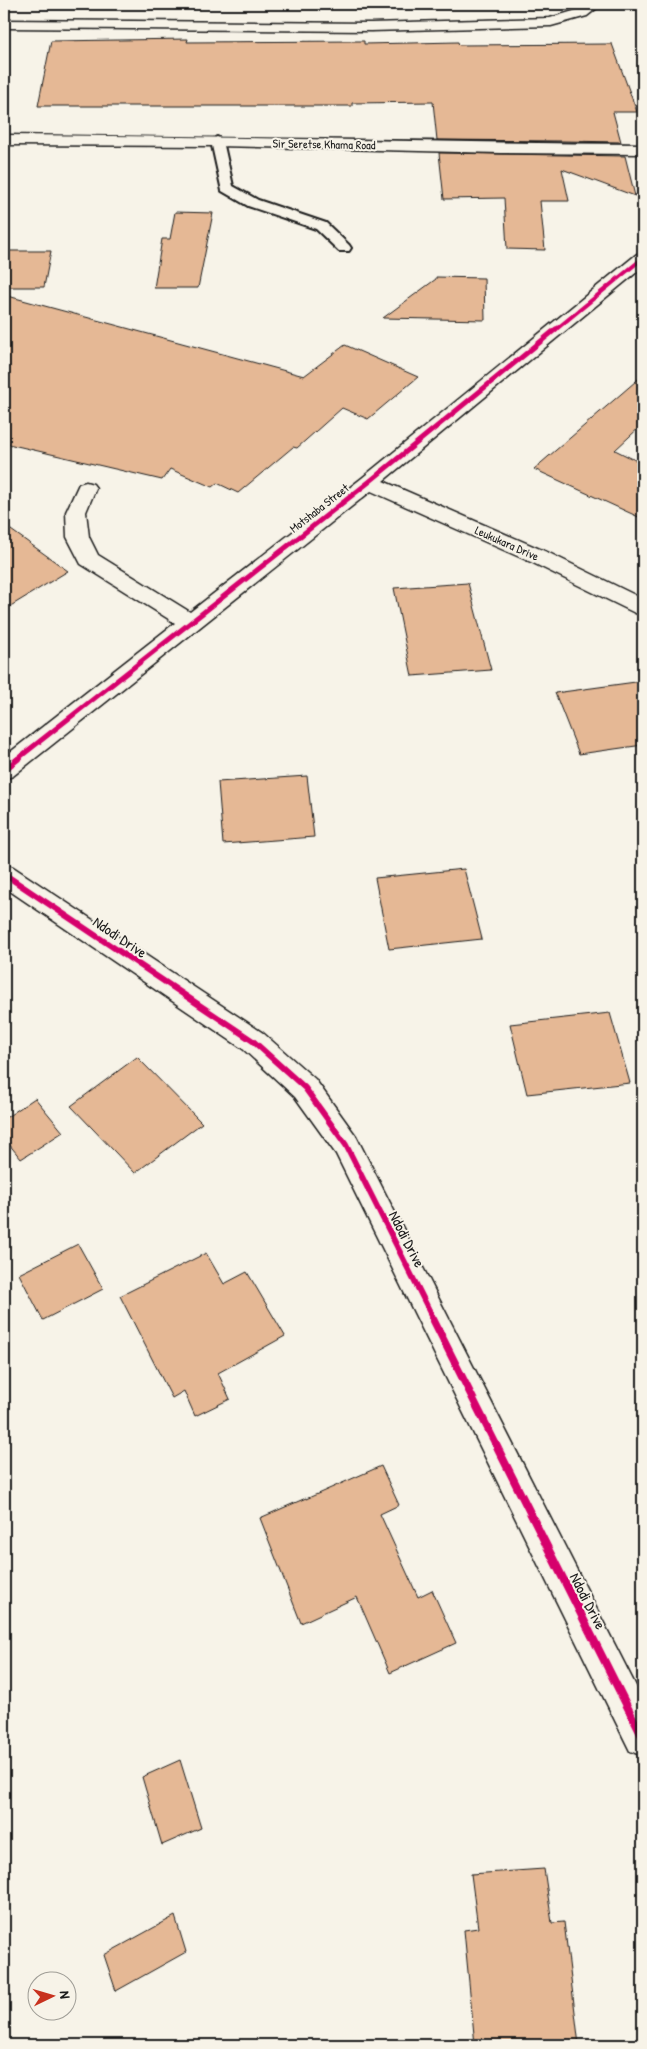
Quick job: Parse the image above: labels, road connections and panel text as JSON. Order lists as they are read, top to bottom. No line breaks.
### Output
{"streets":{"street":["Sir Seretse Khama Road","Motshaba Street","Leukukara Drive","Ndodi Drive"]},"crossings":[["Motshaba Street","Leukukara Drive"]],"north":"right"}
